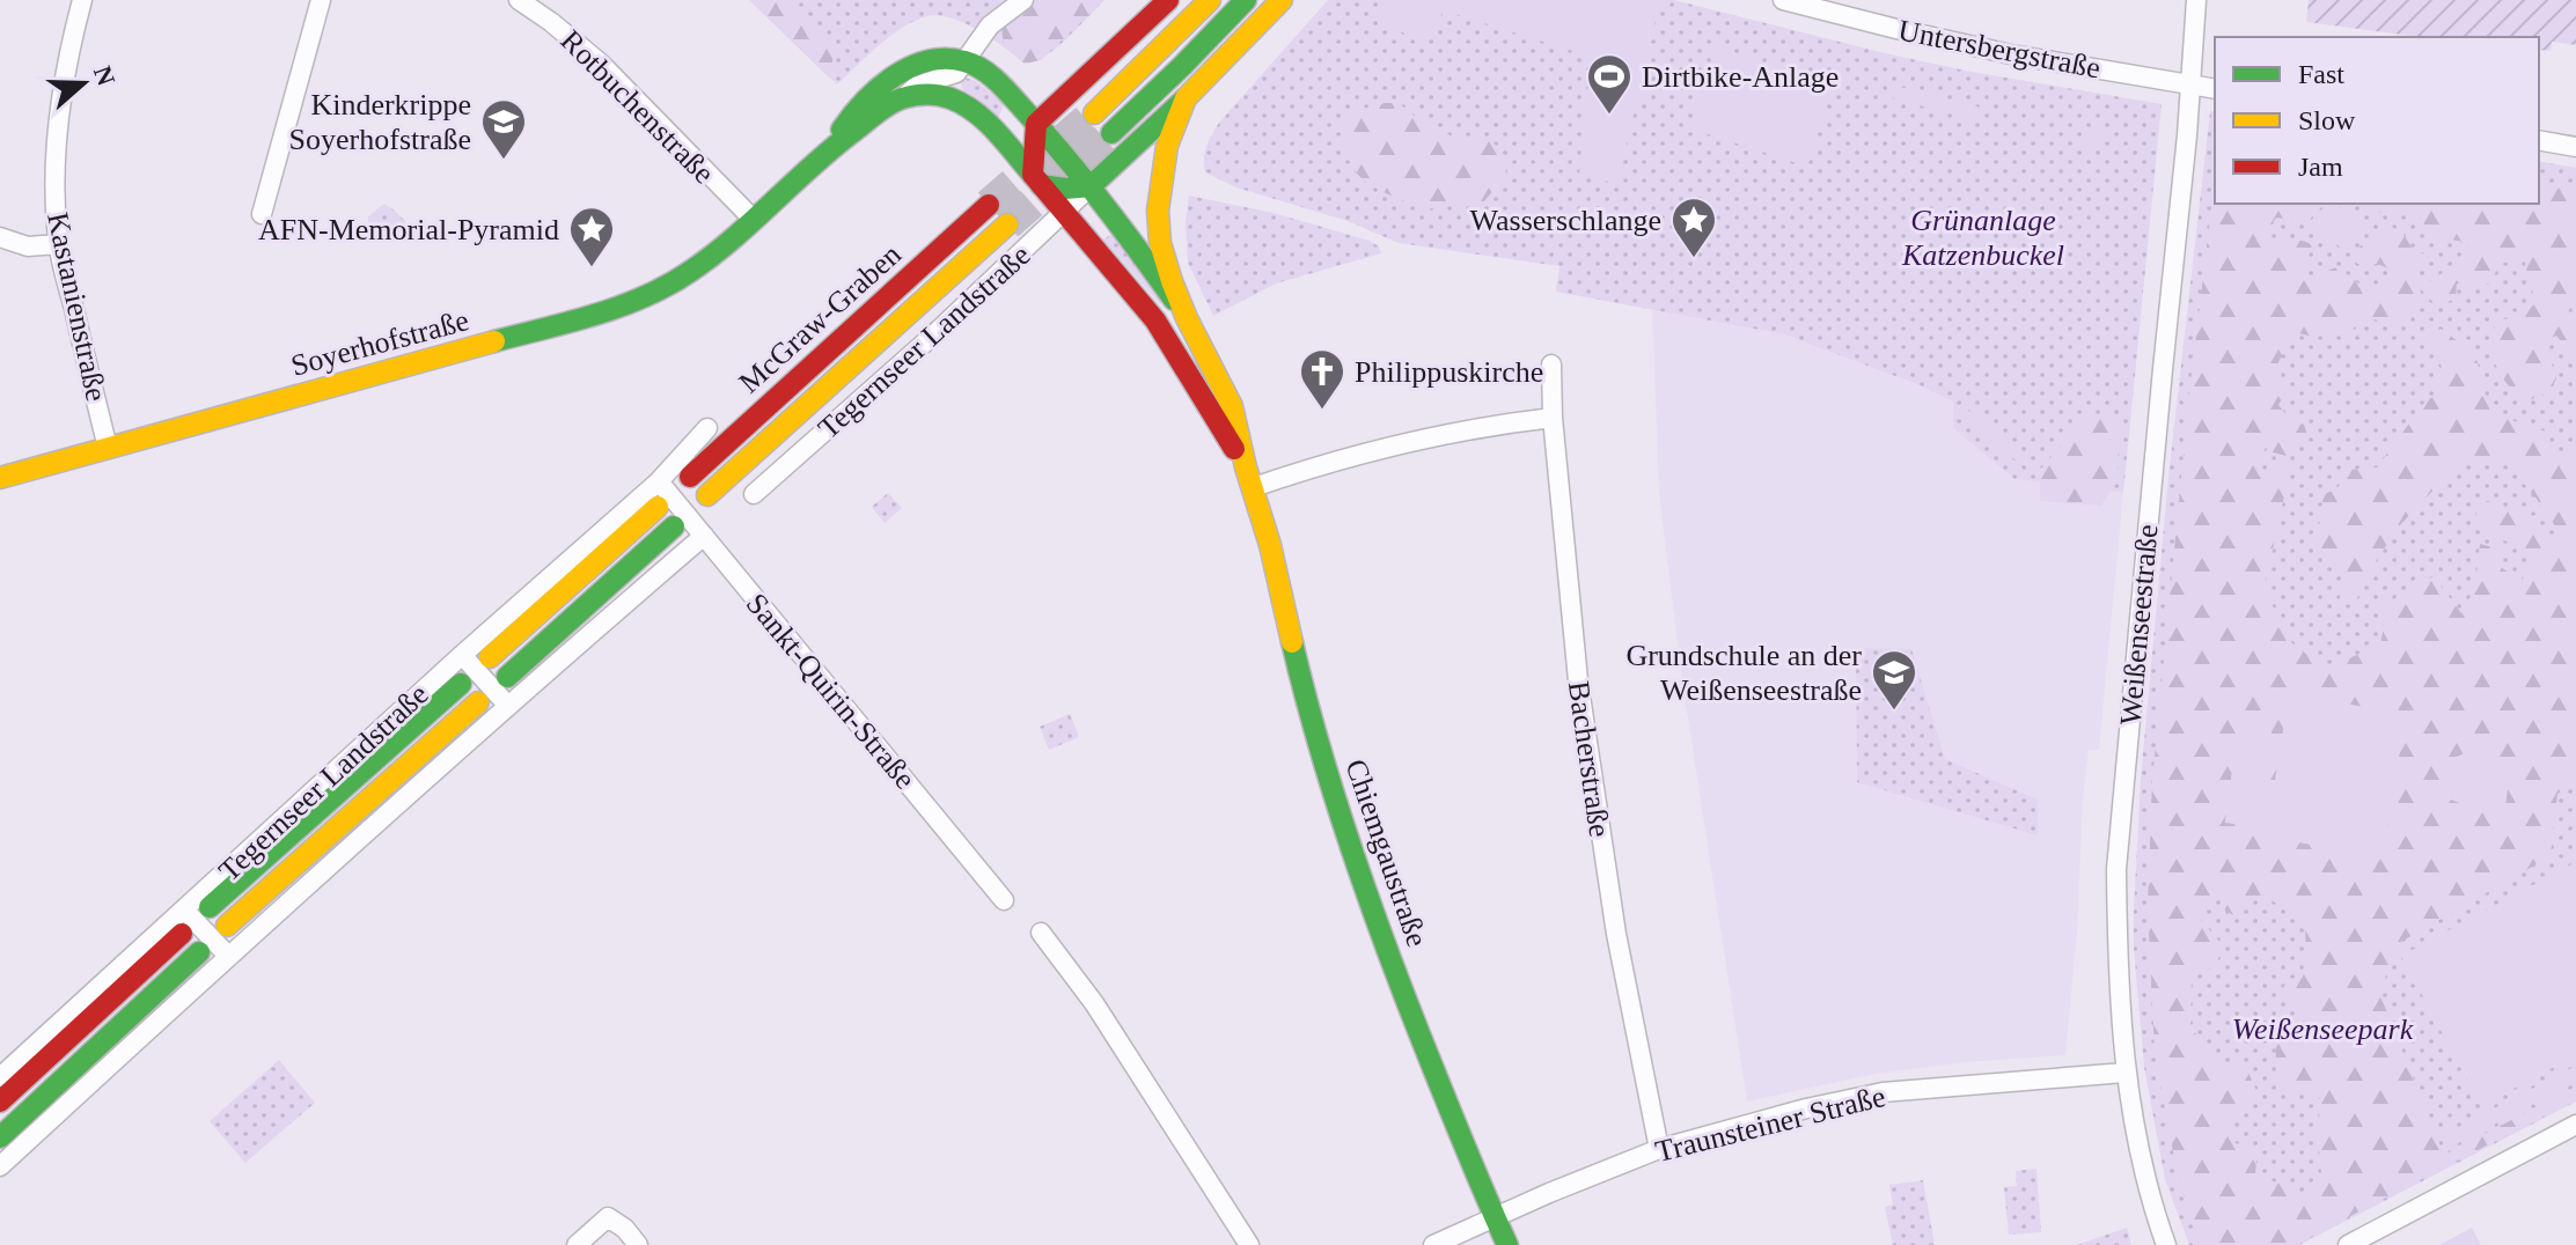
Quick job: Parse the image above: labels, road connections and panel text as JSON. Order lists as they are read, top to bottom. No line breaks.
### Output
{"streets":{"main road":["McGraw-Graben","Soyerhofstraße","Chiemgaustraße"],"street":["Untersbergstraße","Rotbuchenstraße","Kastanienstraße","Tegernseer Landstraße","Weißenseestraße","Sankt-Quirin-Straße","Bacherstraße","Traunsteiner Straße"]},"crossings":[["Untersbergstraße","Weißenseestraße"],["Rotbuchenstraße","Soyerhofstraße"],["Kastanienstraße","Soyerhofstraße"],["Tegernseer Landstraße","Sankt-Quirin-Straße"],["Tegernseer Landstraße","Chiemgaustraße"],["Weißenseestraße","Traunsteiner Straße"],["Bacherstraße","Traunsteiner Straße"],["Chiemgaustraße","Traunsteiner Straße"]],"parks":["Grünanlage Katzenbuckel","Weißenseepark"],"places":{"sports":["Dirtbike-Anlage"],"school or university":["Kinderkrippe Soyerhofstraße","Grundschule an der Weißenseestraße"],"place":["Wasserschlange","AFN-Memorial-Pyramid"],"church":["Philippuskirche"]},"legend":["Fast","Slow","Jam"],"north":"right"}
